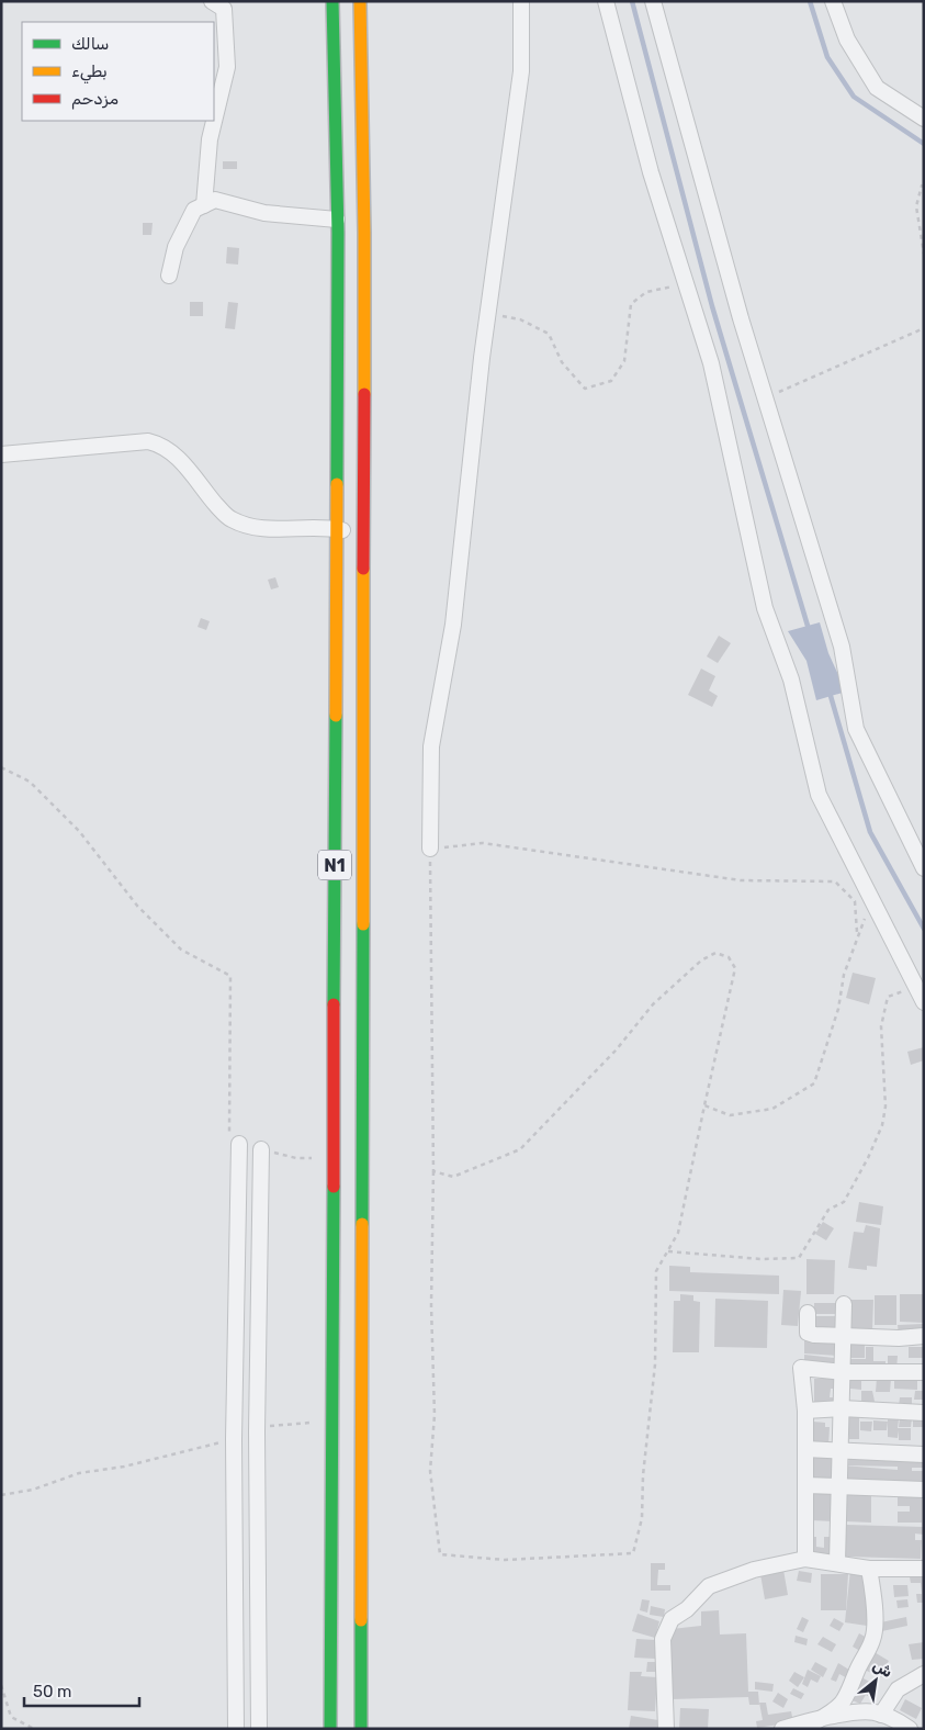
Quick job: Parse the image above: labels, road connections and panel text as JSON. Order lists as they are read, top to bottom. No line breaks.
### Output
{"streets":{"highway":["N1"]},"legend":["سالك","بطيء","مزدحم"],"scale_bar":"50 m","north":"top right"}
